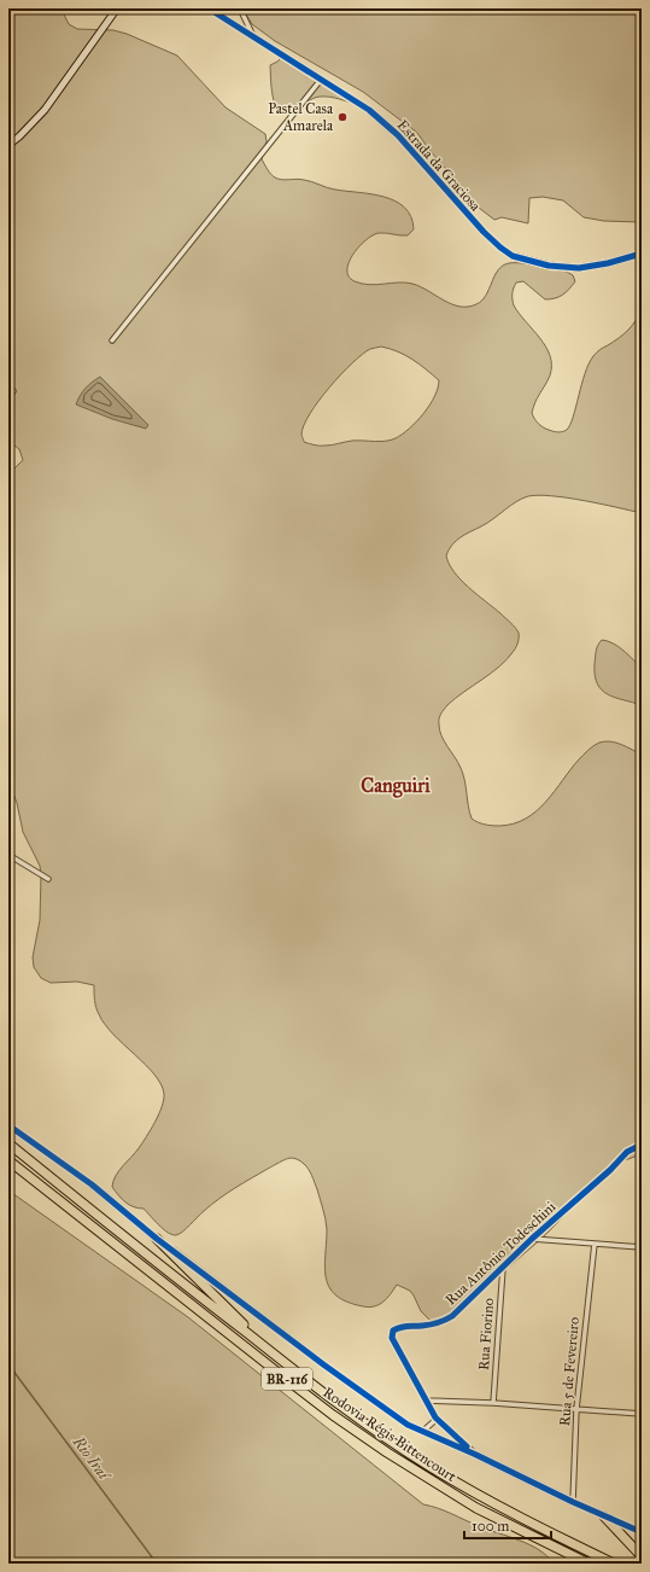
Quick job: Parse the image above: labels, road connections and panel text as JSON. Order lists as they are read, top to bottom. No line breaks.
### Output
{"streets":{"highway":["BR-116","Rodovia Régis Bittencourt"],"street":["Estrada da Graciosa","Rua Antônio Todeschini","Rua Fiorino","Rua 5 de Fevereiro"]},"crossings":[["Rua Antônio Todeschini","Rua Fiorino"]],"districts":["Canguiri"],"water":["Rio Iraí"],"places":["Pastel Casa Amarela"],"scale_bar":"100 m"}
